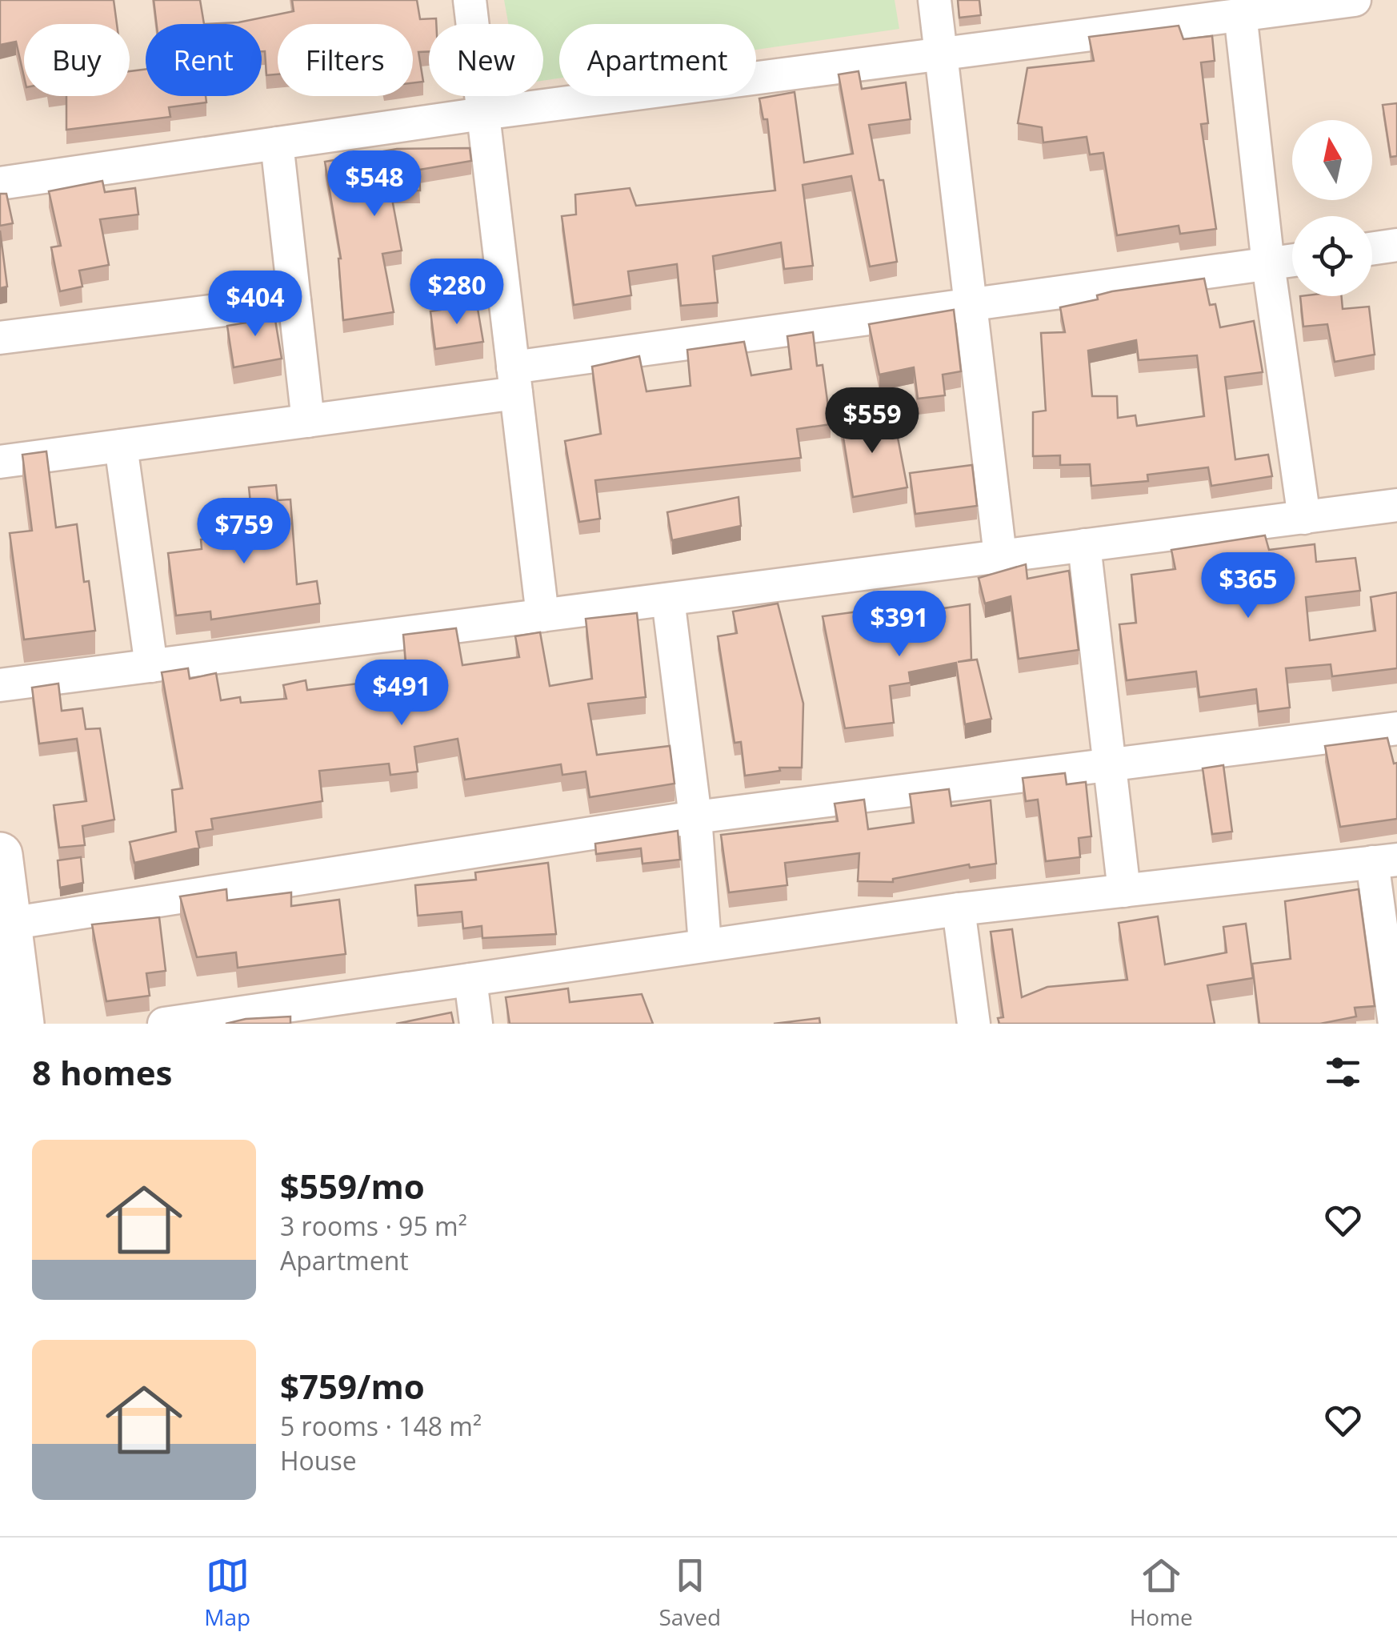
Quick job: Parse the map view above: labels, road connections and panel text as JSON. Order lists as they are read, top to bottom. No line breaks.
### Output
{"north":"top","page":{"chip":["Buy","Rent","Filters","New","Apartment"],"price":["$548","$280","$404","$559","$759","$365","$391","$491"],"heading":"8 homes","list":[{"name":"$559/mo","note":"3 rooms · 95 m² · Apartment"},{"name":"$759/mo","note":"5 rooms · 148 m² · House"}],"tabs":["Map","Saved","Home"]}}
